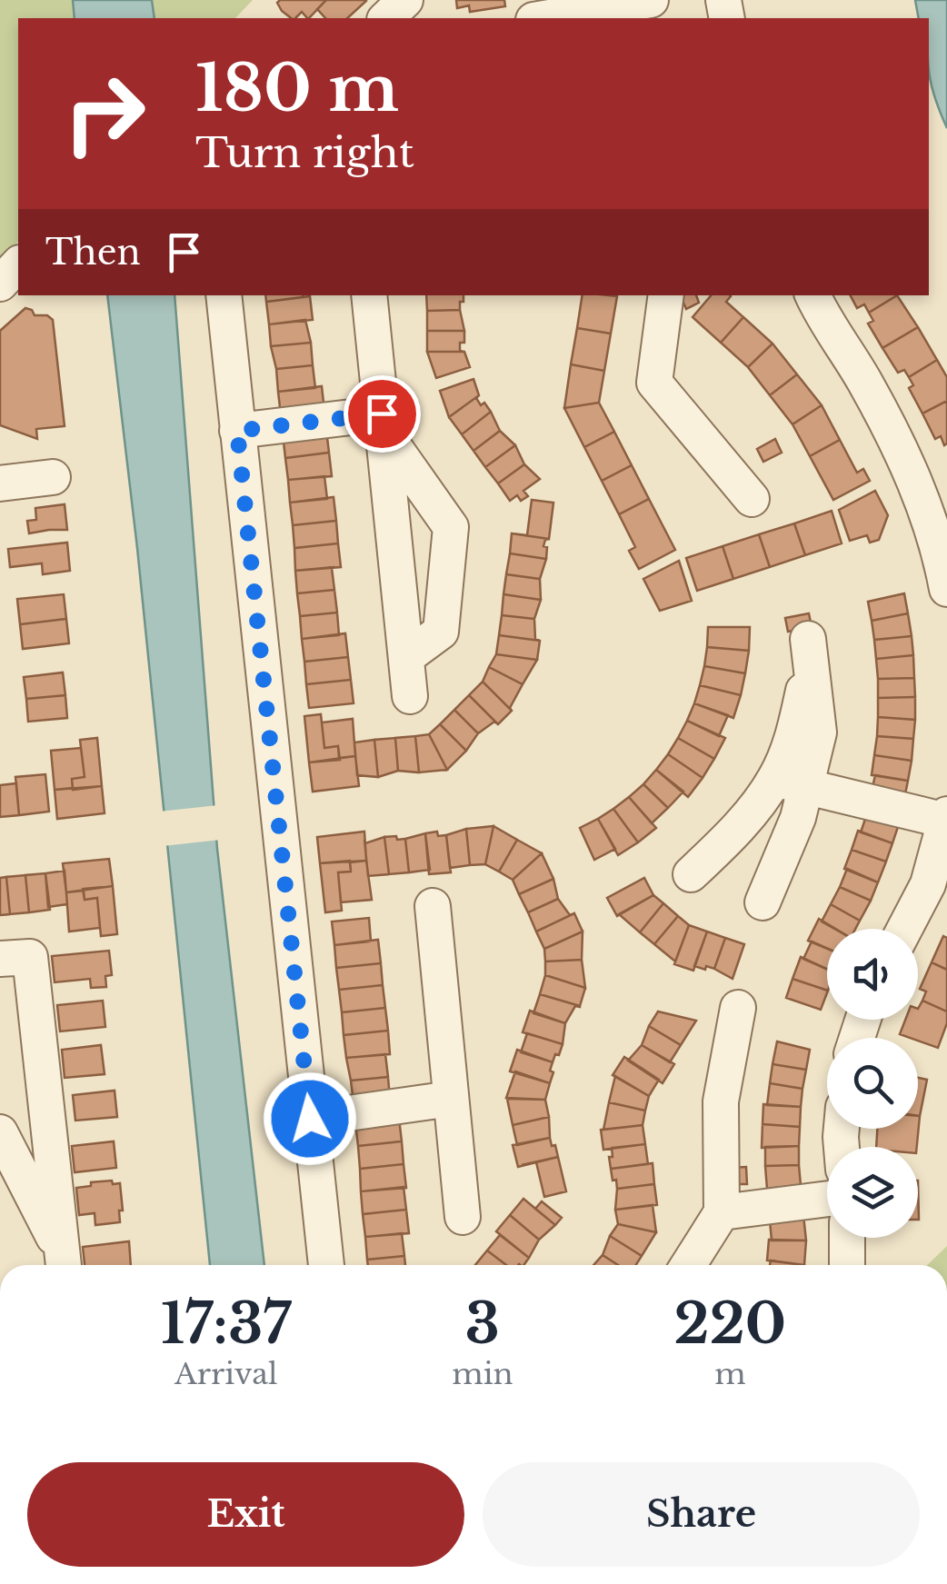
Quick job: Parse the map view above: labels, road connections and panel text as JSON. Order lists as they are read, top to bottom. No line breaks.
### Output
{"page":{"turn":["180 m","Turn right"],"then":"Then","eta":["17:37","Arrival","3","min","220","m"],"buttons":["Exit","Share"]}}
